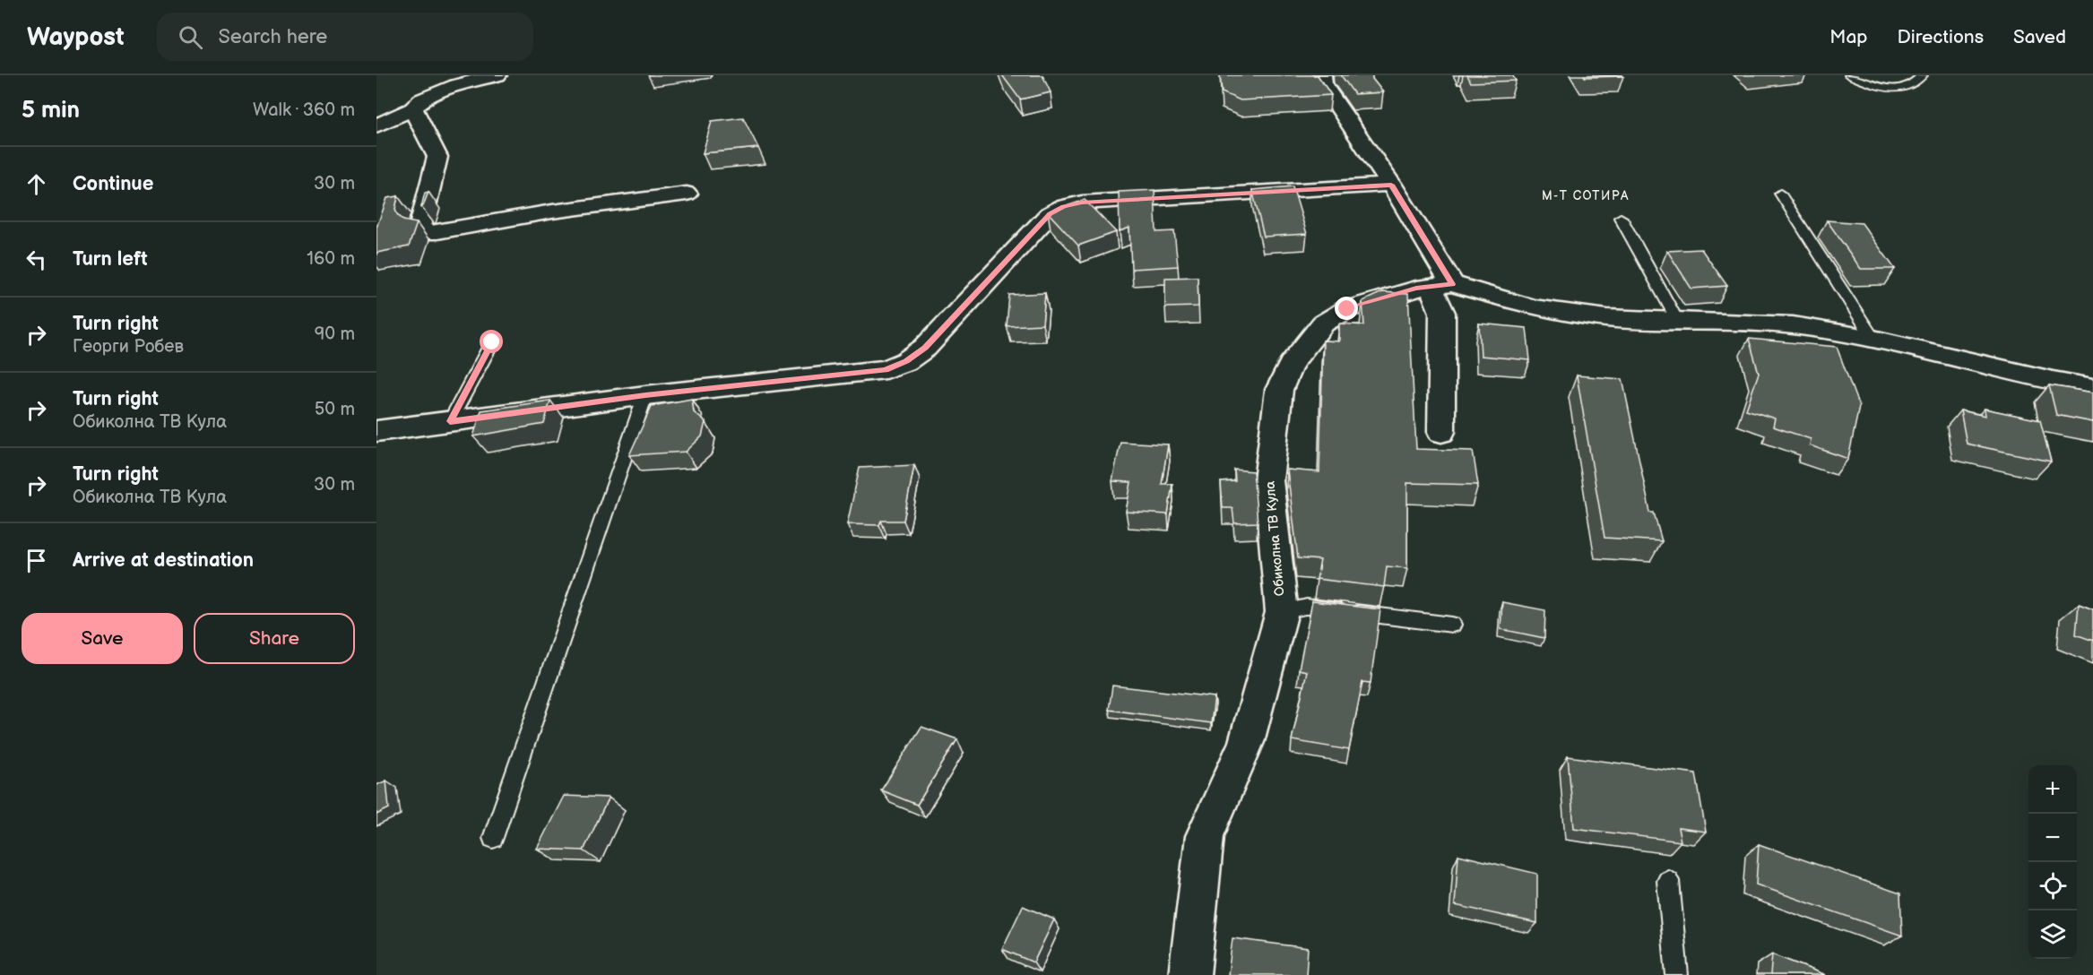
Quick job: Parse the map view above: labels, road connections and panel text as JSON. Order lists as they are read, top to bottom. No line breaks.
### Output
{"streets":{"street":["Обиколна ТВ Кула"]},"districts":["М-Т СОТИРА"],"page":{"header":"Waypost","search":"Search here","nav":["Map","Directions","Saved"],"heading":["5 min","Walk · 360 m"],"list":[["Continue","30 m"],["Turn left","160 m"],["Turn right","Георги Робев","90 m"],["Turn right","Обиколна ТВ Кула","50 m"],["Turn right","Обиколна ТВ Кула","30 m"],"Arrive at destination"],"buttons":["Save","Share"],"map_buttons":["+","−"]}}
